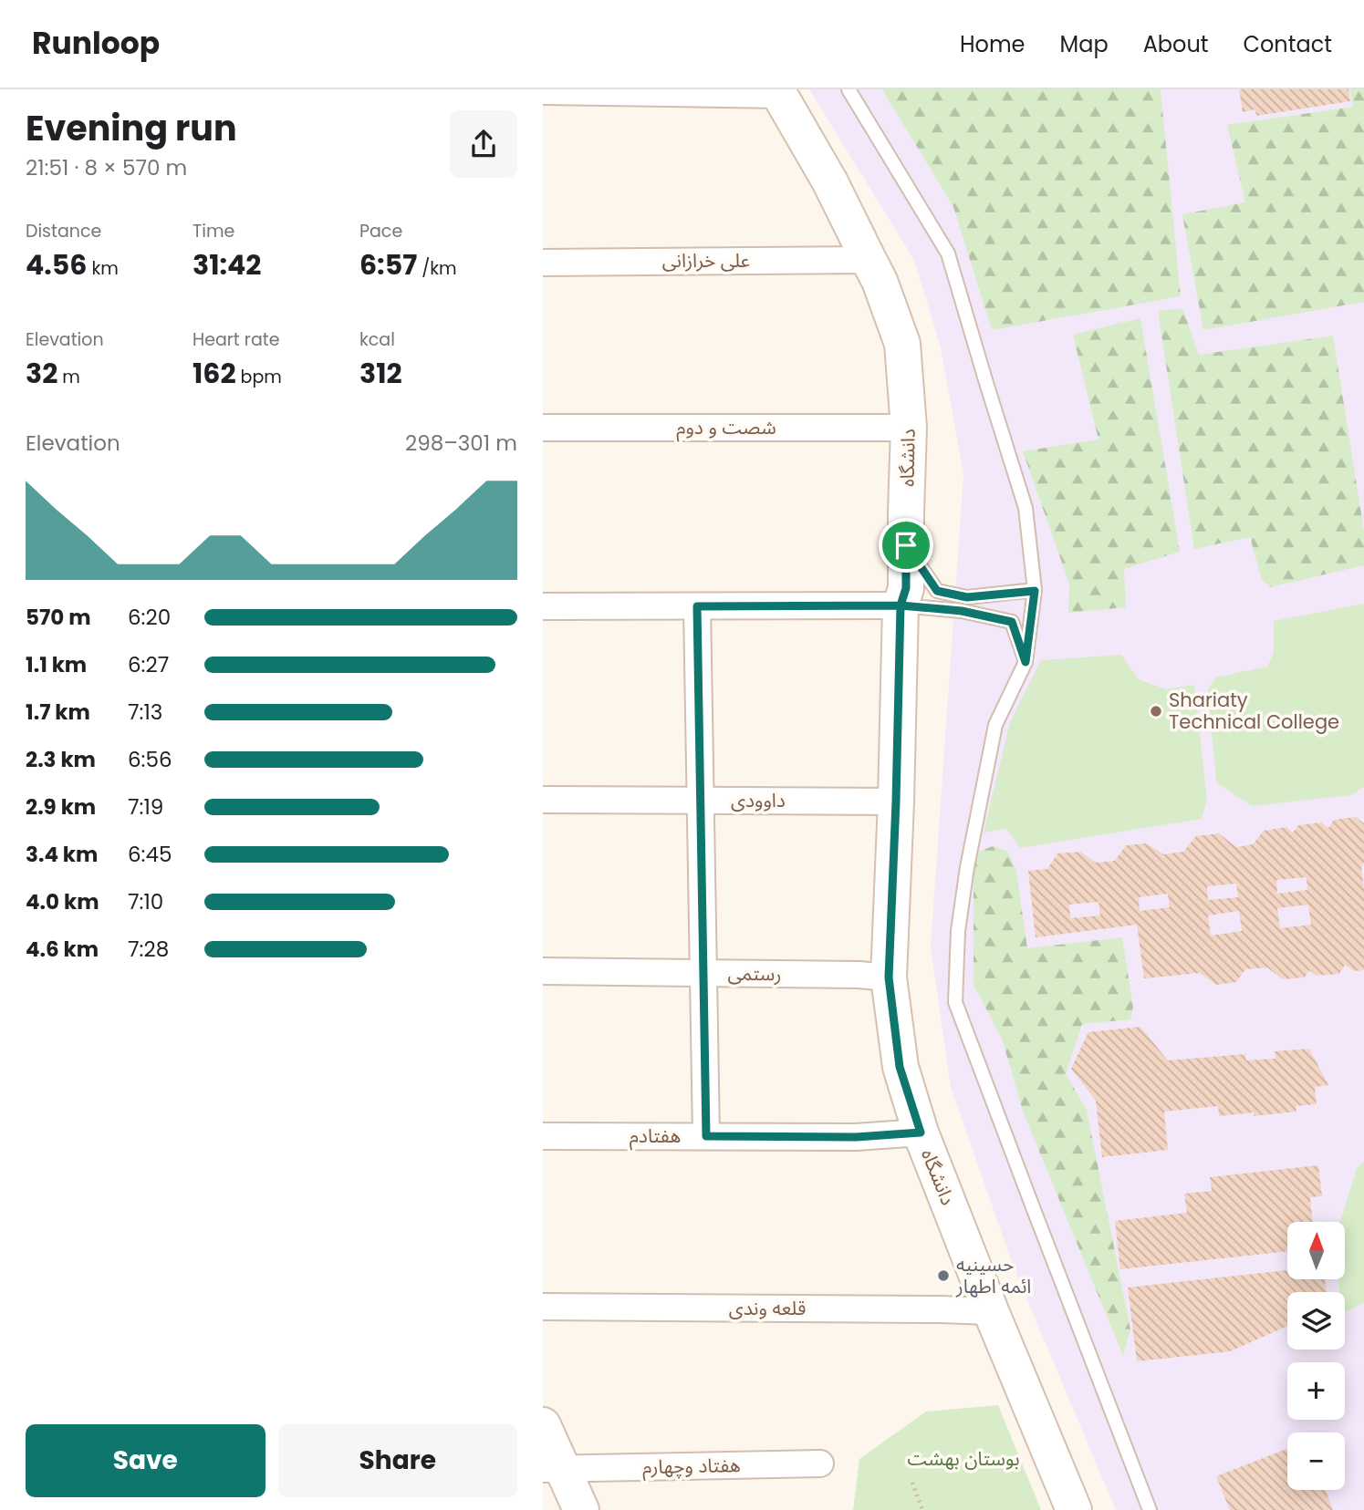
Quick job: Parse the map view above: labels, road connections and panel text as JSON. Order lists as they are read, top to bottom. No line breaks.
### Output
{"streets":{"street":["علی خرازانی","شصت و دوم","دانشگاه","داوودی","رستمی","هفتادم","قلعه وندی","هفتاد وچهارم"]},"crossings":[["علی خرازانی","دانشگاه"],["شصت و دوم","دانشگاه"],["دانشگاه","داوودی"],["دانشگاه","رستمی"],["دانشگاه","هفتادم"],["دانشگاه","قلعه وندی"]],"parks":["بوستان بهشت"],"places":["Shariaty Technical College","حسینیه ائمه اطهار"],"north":"top","page":{"header":"Runloop","nav":["Home","Map","About","Contact"],"heading":["Evening run","21:51 · 8 × 570 m"],"stats":[["Distance","4.56 km"],["Time","31:42"],["Pace","6:57 /km"],["Elevation","32 m"],["Heart rate","162 bpm"],["kcal","312"]],"chart":["Elevation","298–301 m"],"list":[{"name":"570 m","note":"6:20"},{"name":"1.1 km","note":"6:27"},{"name":"1.7 km","note":"7:13"},{"name":"2.3 km","note":"6:56"},{"name":"2.9 km","note":"7:19"},{"name":"3.4 km","note":"6:45"},{"name":"4.0 km","note":"7:10"},{"name":"4.6 km","note":"7:28"}],"map_buttons":["+","−"],"buttons":["Save","Share"]}}
